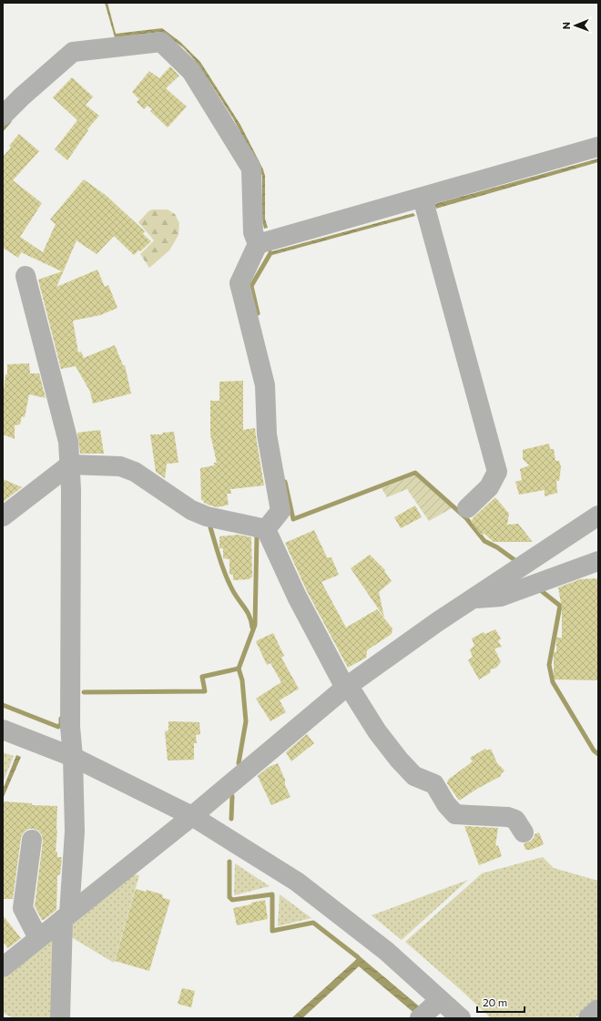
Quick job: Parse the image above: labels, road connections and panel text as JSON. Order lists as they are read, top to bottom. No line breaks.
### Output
{"scale_bar":"20 m","north":"left"}
